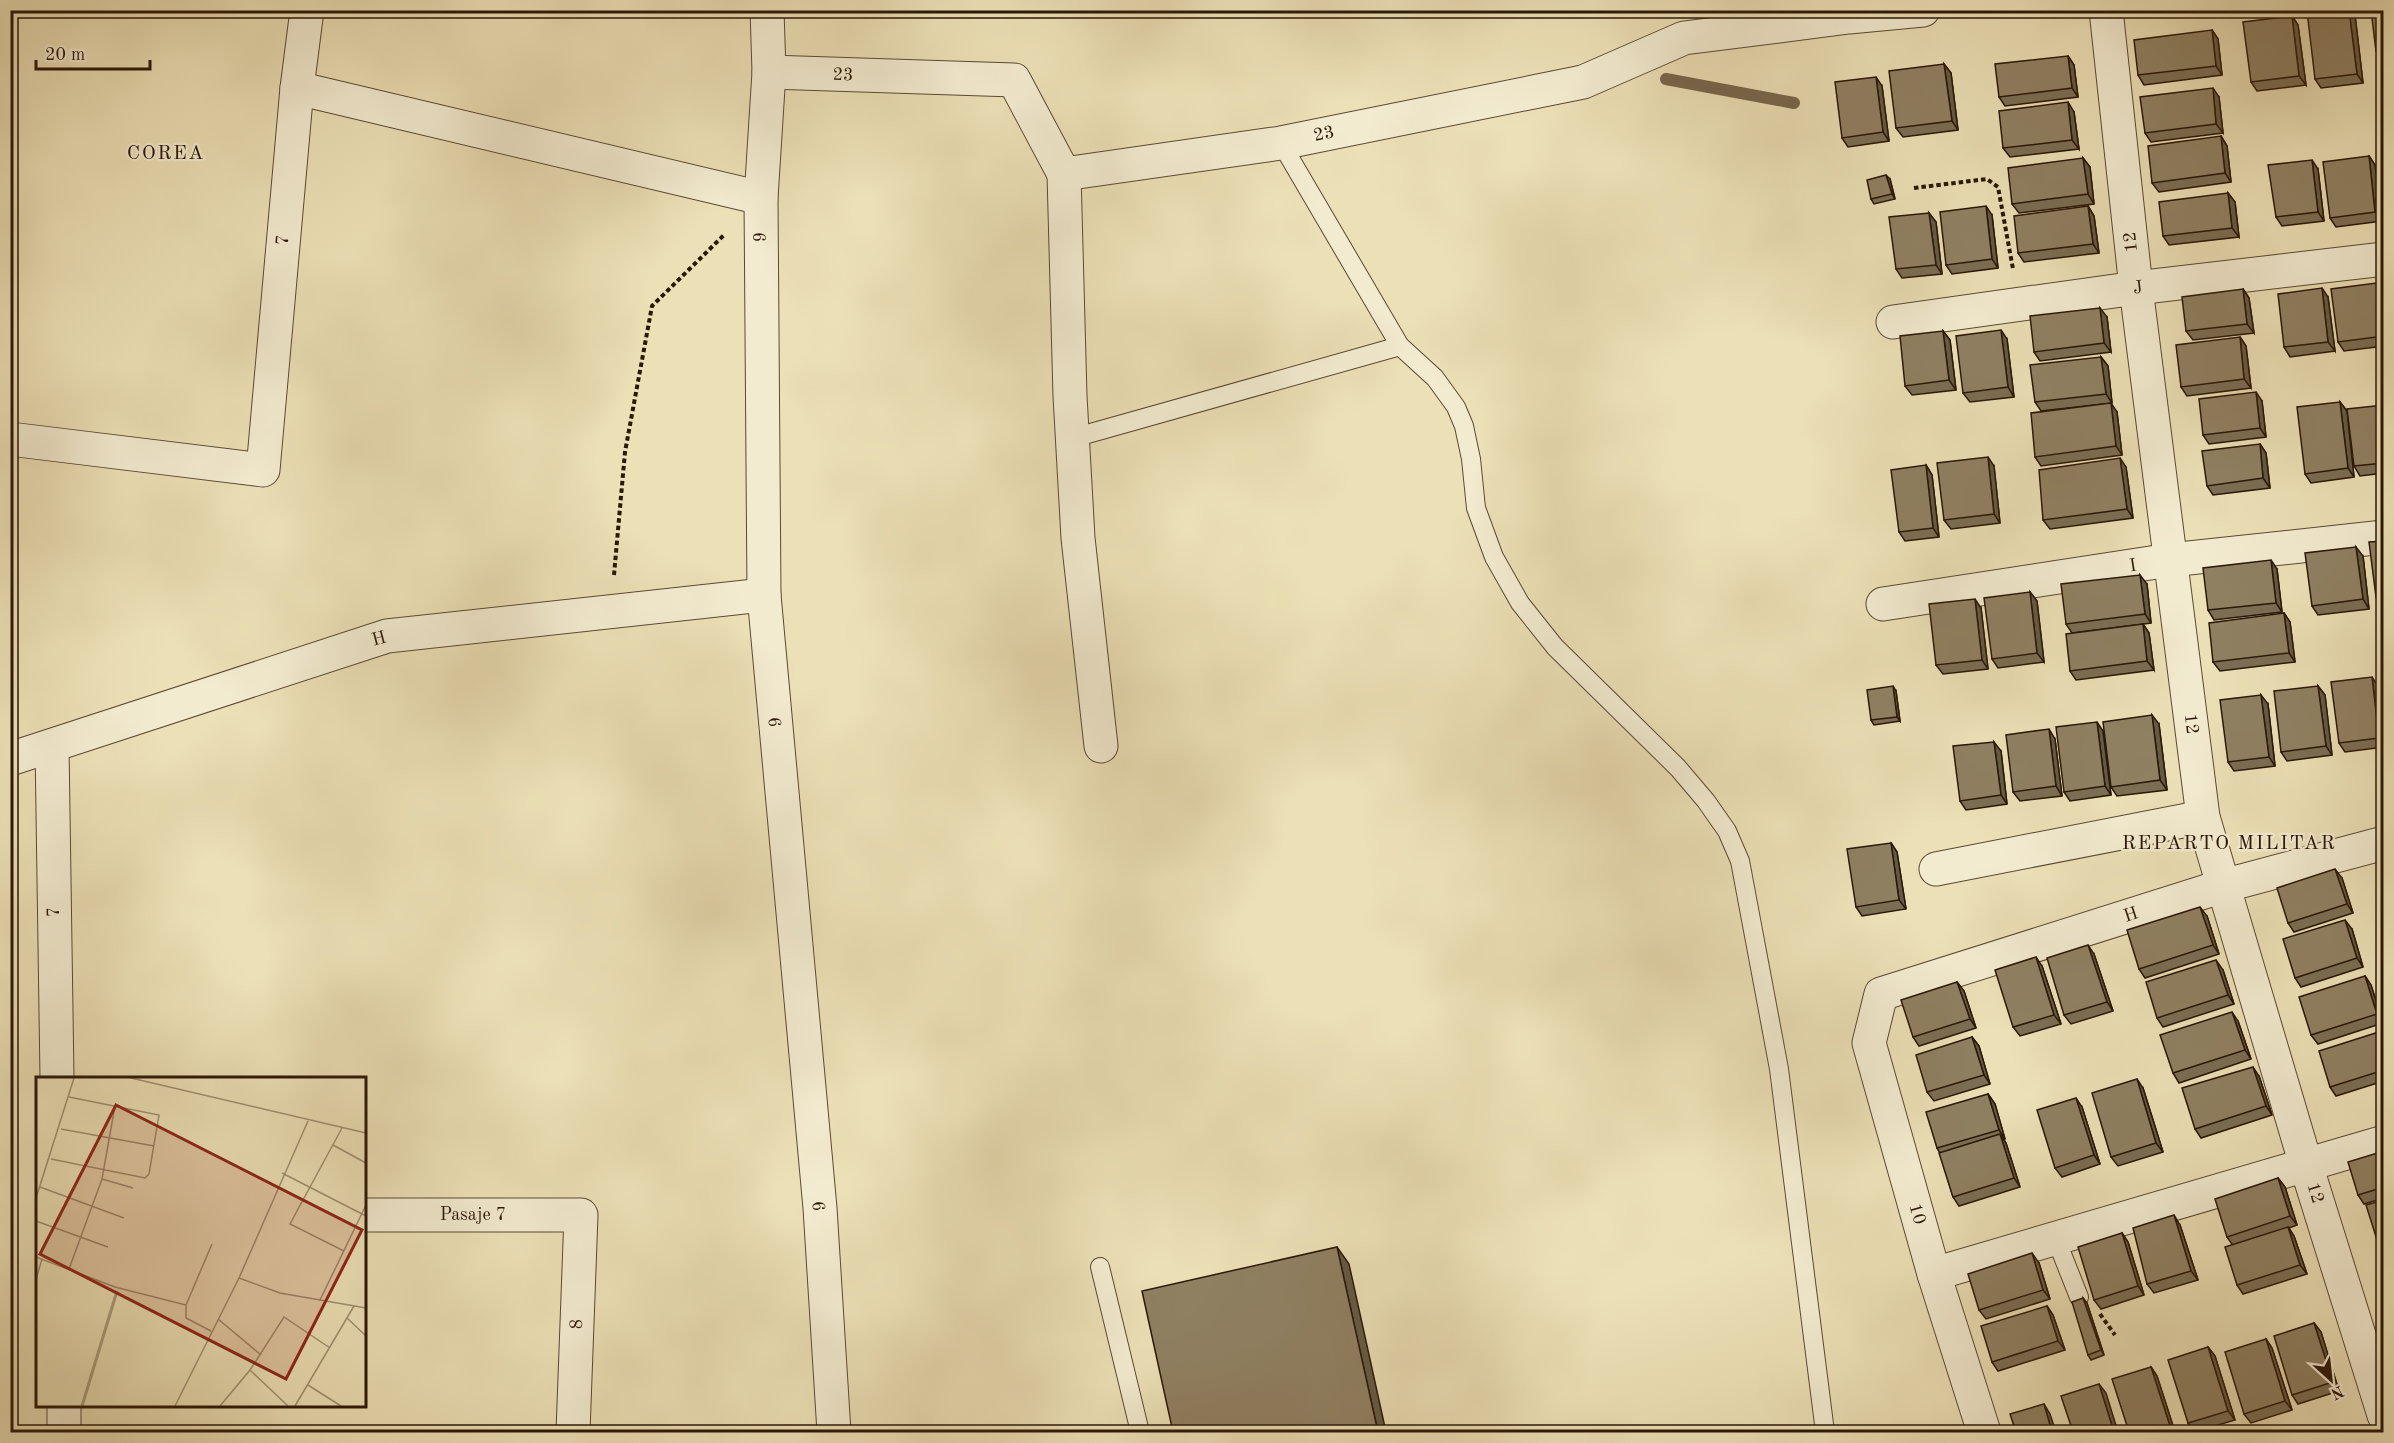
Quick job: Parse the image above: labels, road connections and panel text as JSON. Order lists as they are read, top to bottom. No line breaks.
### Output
{"streets":{"street":["23","9","7","12","J","I","H","10","Pasaje 7","8"]},"crossings":[["23","9"],["9","H"],["7","H"],["12","J"],["12","I"],["12","H"],["H","10"],["Pasaje 7","8"]],"districts":["COREA","REPARTO MILITAR"],"scale_bar":"20 m","north":"bottom right"}
